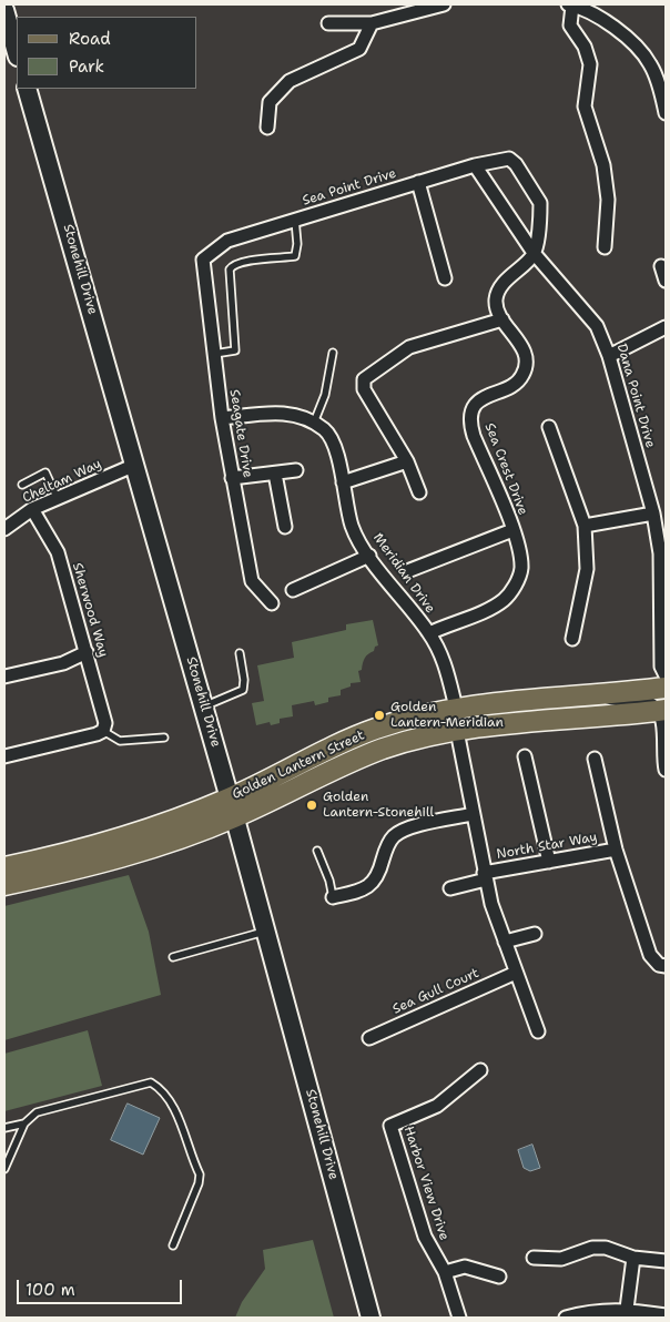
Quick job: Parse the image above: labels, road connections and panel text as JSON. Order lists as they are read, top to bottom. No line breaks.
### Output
{"streets":{"main road":["Stonehill Drive","Golden Lantern Street"],"street":["Sea Point Drive","Dana Point Drive","Seagate Drive","Sea Crest Drive","Cheltam Way","Meridian Drive","Sherwood Way","North Star Way","Sea Gull Court","Harbor View Drive"]},"crossings":[["Sea Point Drive","Dana Point Drive"],["Sea Point Drive","Seagate Drive"],["Sea Point Drive","Sea Crest Drive"],["Stonehill Drive","Cheltam Way"],["Stonehill Drive","Golden Lantern Street"],["Dana Point Drive","Sea Crest Drive"],["Seagate Drive","Meridian Drive"],["Sea Crest Drive","Meridian Drive"],["Cheltam Way","Sherwood Way"],["Meridian Drive","Golden Lantern Street"]],"places":["Golden Lantern-Meridian","Golden Lantern-Stonehill"],"legend":["Road","Park"],"scale_bar":"100 m"}
